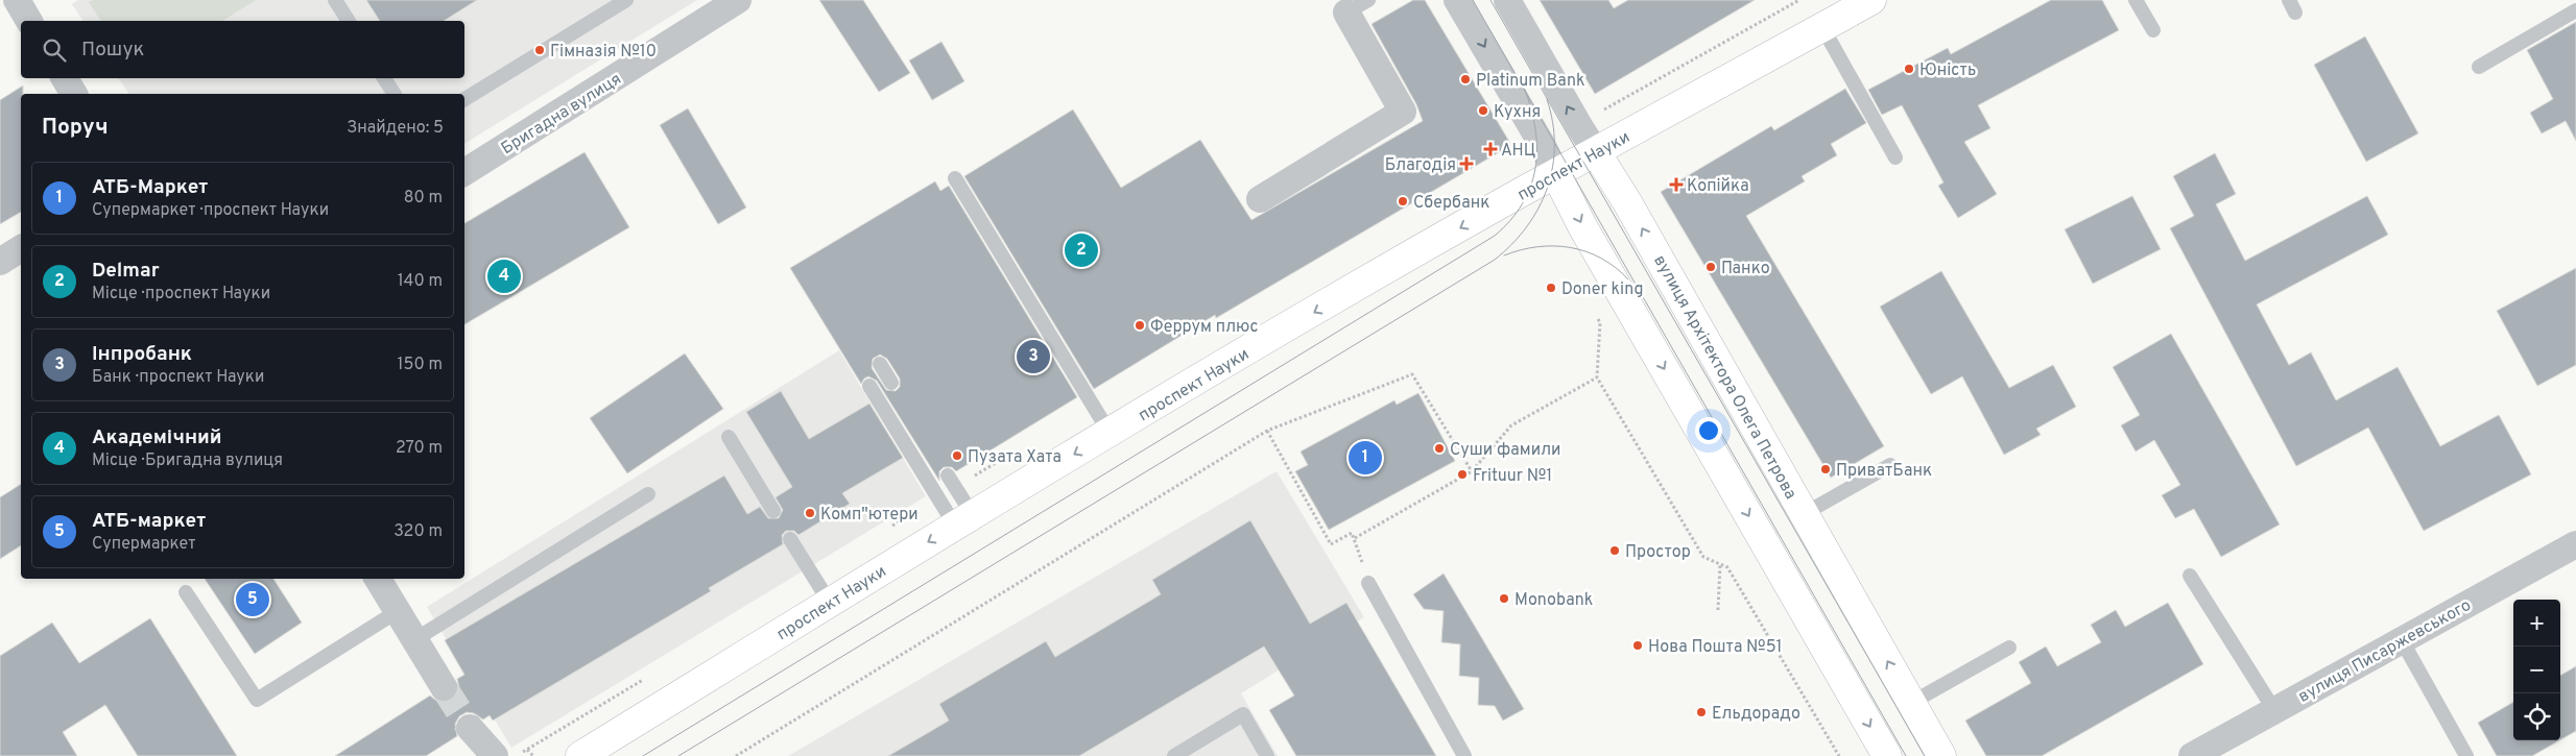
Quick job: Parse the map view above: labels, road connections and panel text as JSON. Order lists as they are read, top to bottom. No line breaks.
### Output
{"streets":{"main road":["проспект Науки","вулиця Архітектора Олега Петрова"],"street":["Бригадна вулиця","вулиця Писаржевського"]},"crossings":[["проспект Науки","вулиця Архітектора Олега Петрова"]],"one_way":["проспект Науки","вулиця Архітектора Олега Петрова"],"places":{"other":["Гімназія №10","Юність","Platinum Bank","Кухня","Сбербанк","Панко","Doner king","Феррум плюс","Суши фамили","Пузата Хата","ПриватБанк","Frituur №1","Комп\"ютери","Простор","Monobank","Нова Пошта №51","Ельдорадо"],"health":["АНЦ","Благодія","Копійка"]},"page":{"search":"Пошук","heading":["Поруч","Знайдено: 5"],"list":[{"mark":"1","name":"АТБ-Маркет","note":"Супермаркет · проспект Науки","value":"80 m"},{"mark":"2","name":"Delmar","note":"Місце · проспект Науки","value":"140 m"},{"mark":"3","name":"Інпробанк","note":"Банк · проспект Науки","value":"150 m"},{"mark":"4","name":"Академічний","note":"Місце · Бригадна вулиця","value":"270 m"},{"mark":"5","name":"АТБ-маркет","note":"Супермаркет","value":"320 m"}],"pins":["2","4","3","1","5"],"map_buttons":["+","−"]}}
